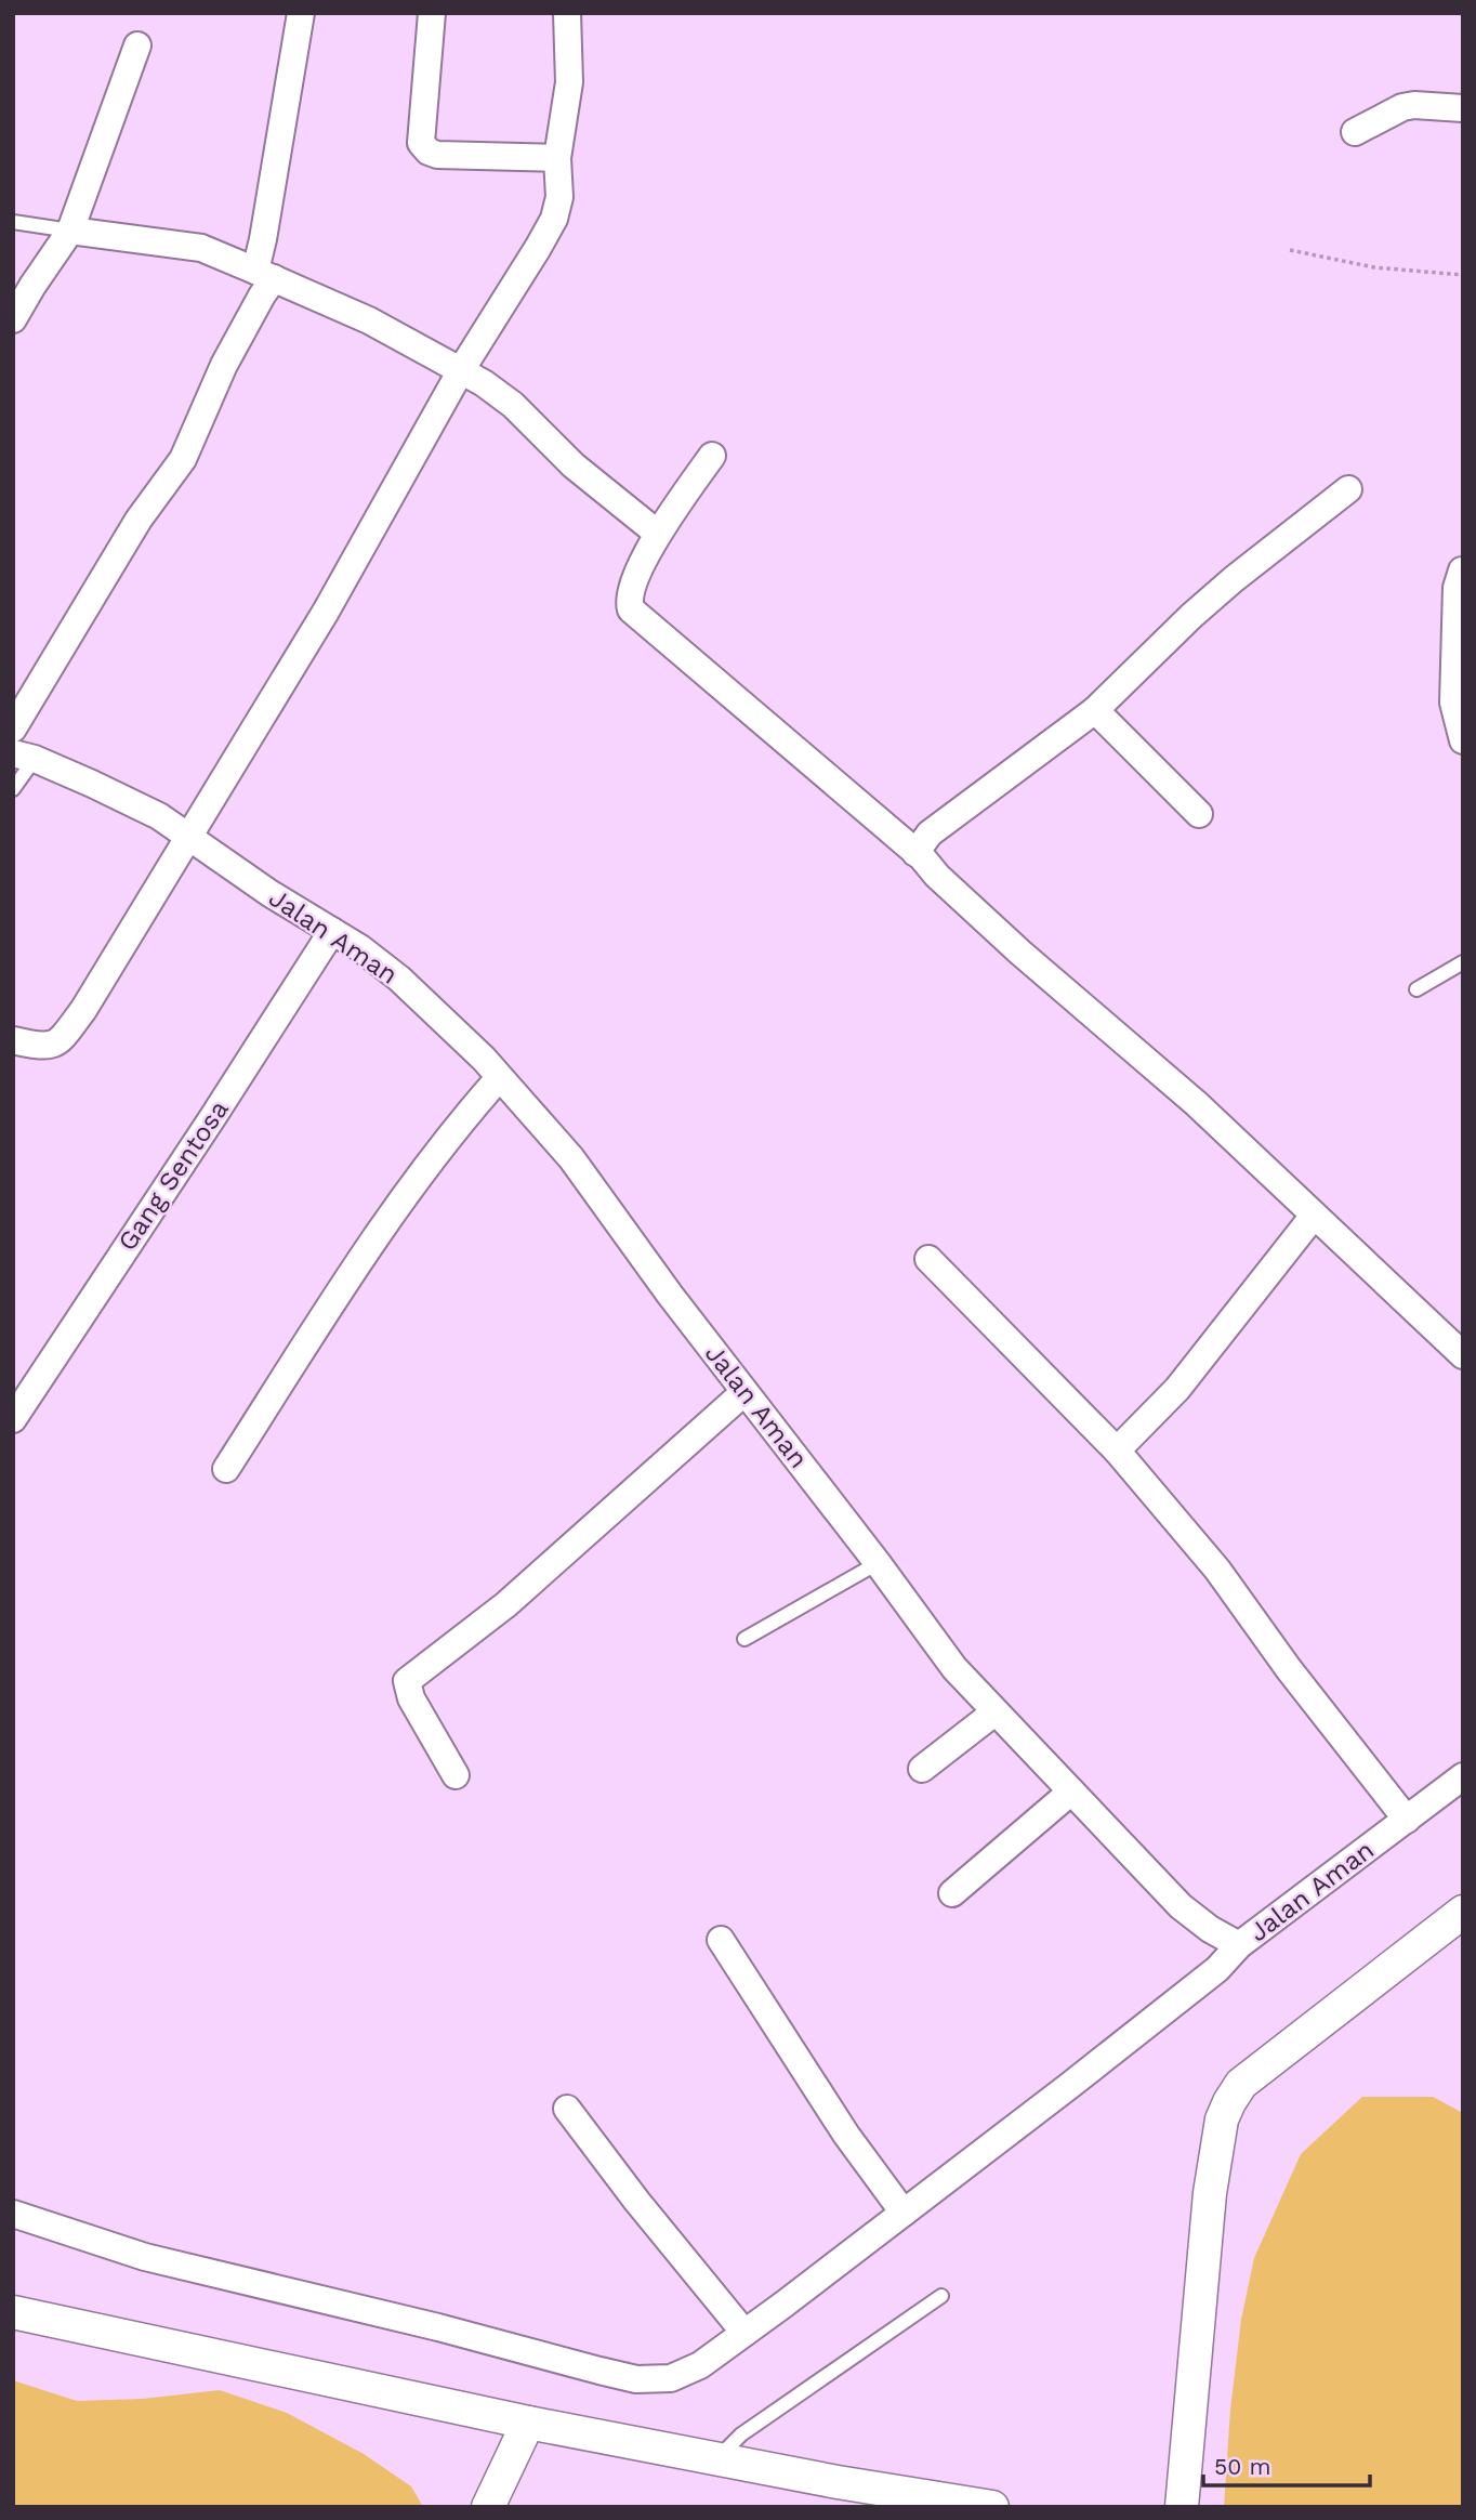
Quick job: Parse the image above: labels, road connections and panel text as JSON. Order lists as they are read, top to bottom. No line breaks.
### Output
{"streets":{"street":["Jalan Aman","Gang Sentosa"]},"crossings":[["Jalan Aman","Gang Sentosa"]],"scale_bar":"50 m"}
